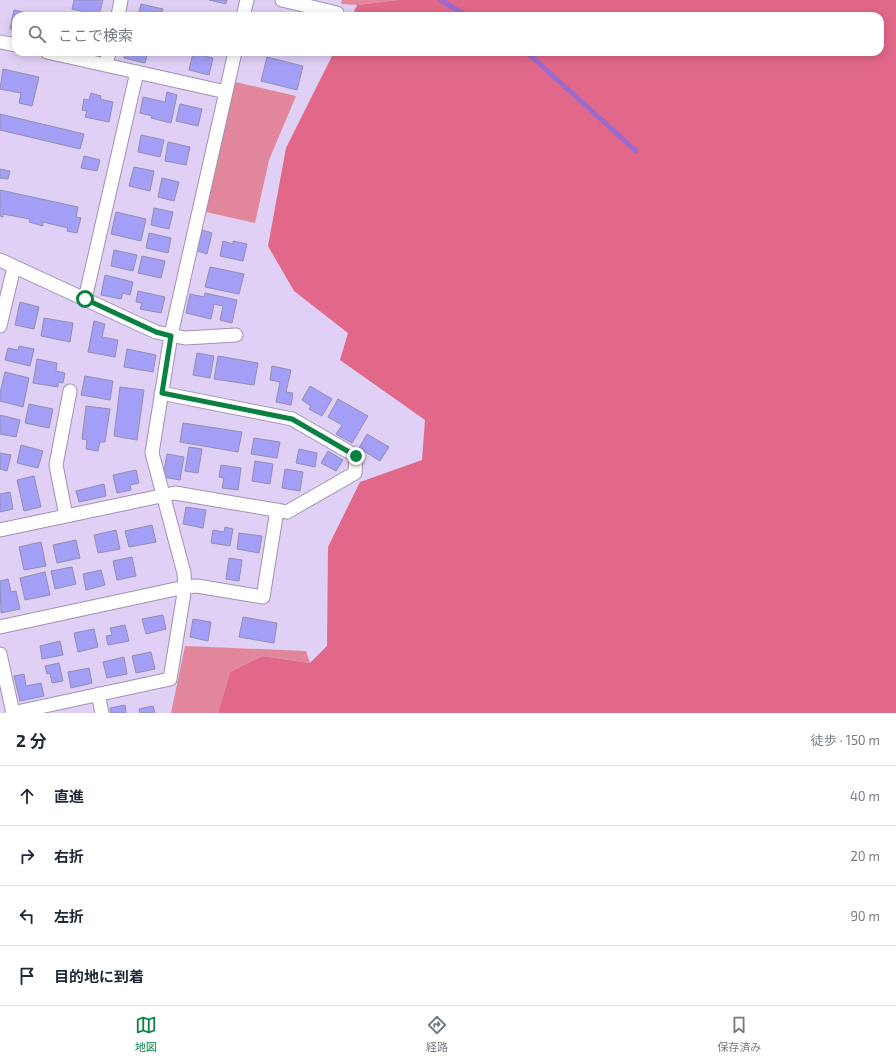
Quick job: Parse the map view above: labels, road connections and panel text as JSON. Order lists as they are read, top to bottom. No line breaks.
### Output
{"page":{"search":"ここで検索","heading":["2 分","徒歩 · 150 m"],"list":[["直進","40 m"],["右折","20 m"],["左折","90 m"],"目的地に到着"],"nav":["地図","経路","保存済み"]}}
